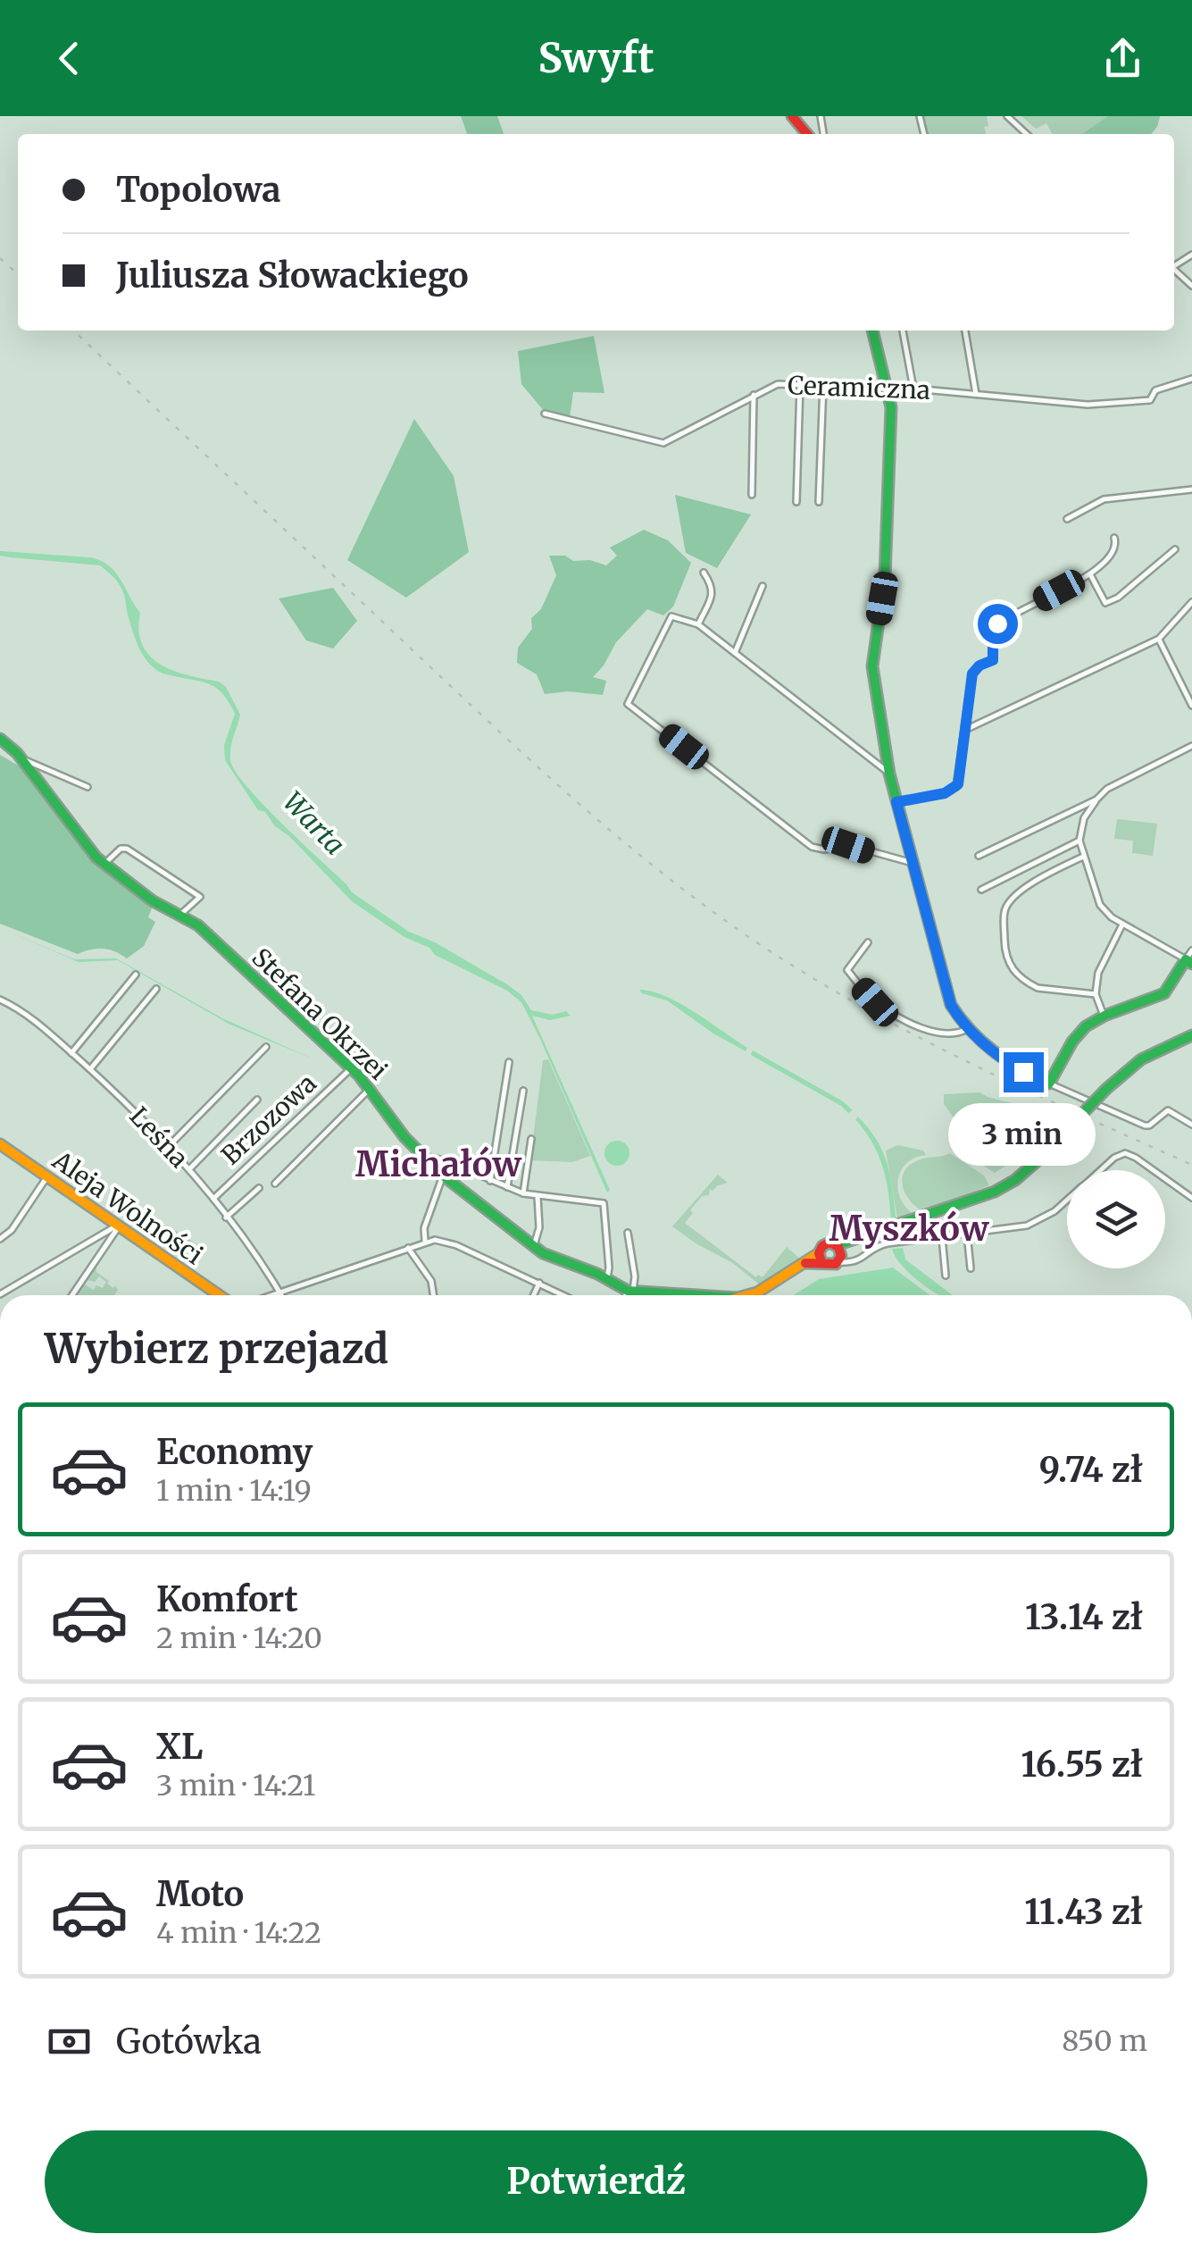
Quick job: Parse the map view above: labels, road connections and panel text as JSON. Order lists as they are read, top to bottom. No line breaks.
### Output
{"streets":{"street":["Ceramiczna","Stefana Okrzei","Brzozowa","Leśna","Aleja Wolności"]},"crossings":[["Stefana Okrzei","Brzozowa"],["Brzozowa","Leśna"]],"districts":["Michałów","Myszków"],"water":["Warta"],"page":{"header":"Swyft","banner":["Topolowa","Juliusza Słowackiego"],"bubble":"3 min","heading":"Wybierz przejazd","list":[{"name":"Economy","note":"1 min · 14:19","value":"9.74 zł"},{"name":"Komfort","note":"2 min · 14:20","value":"13.14 zł"},{"name":"XL","note":"3 min · 14:21","value":"16.55 zł"},{"name":"Moto","note":"4 min · 14:22","value":"11.43 zł"}],"pay":["Gotówka","850 m"],"buttons":"Potwierdź"}}
